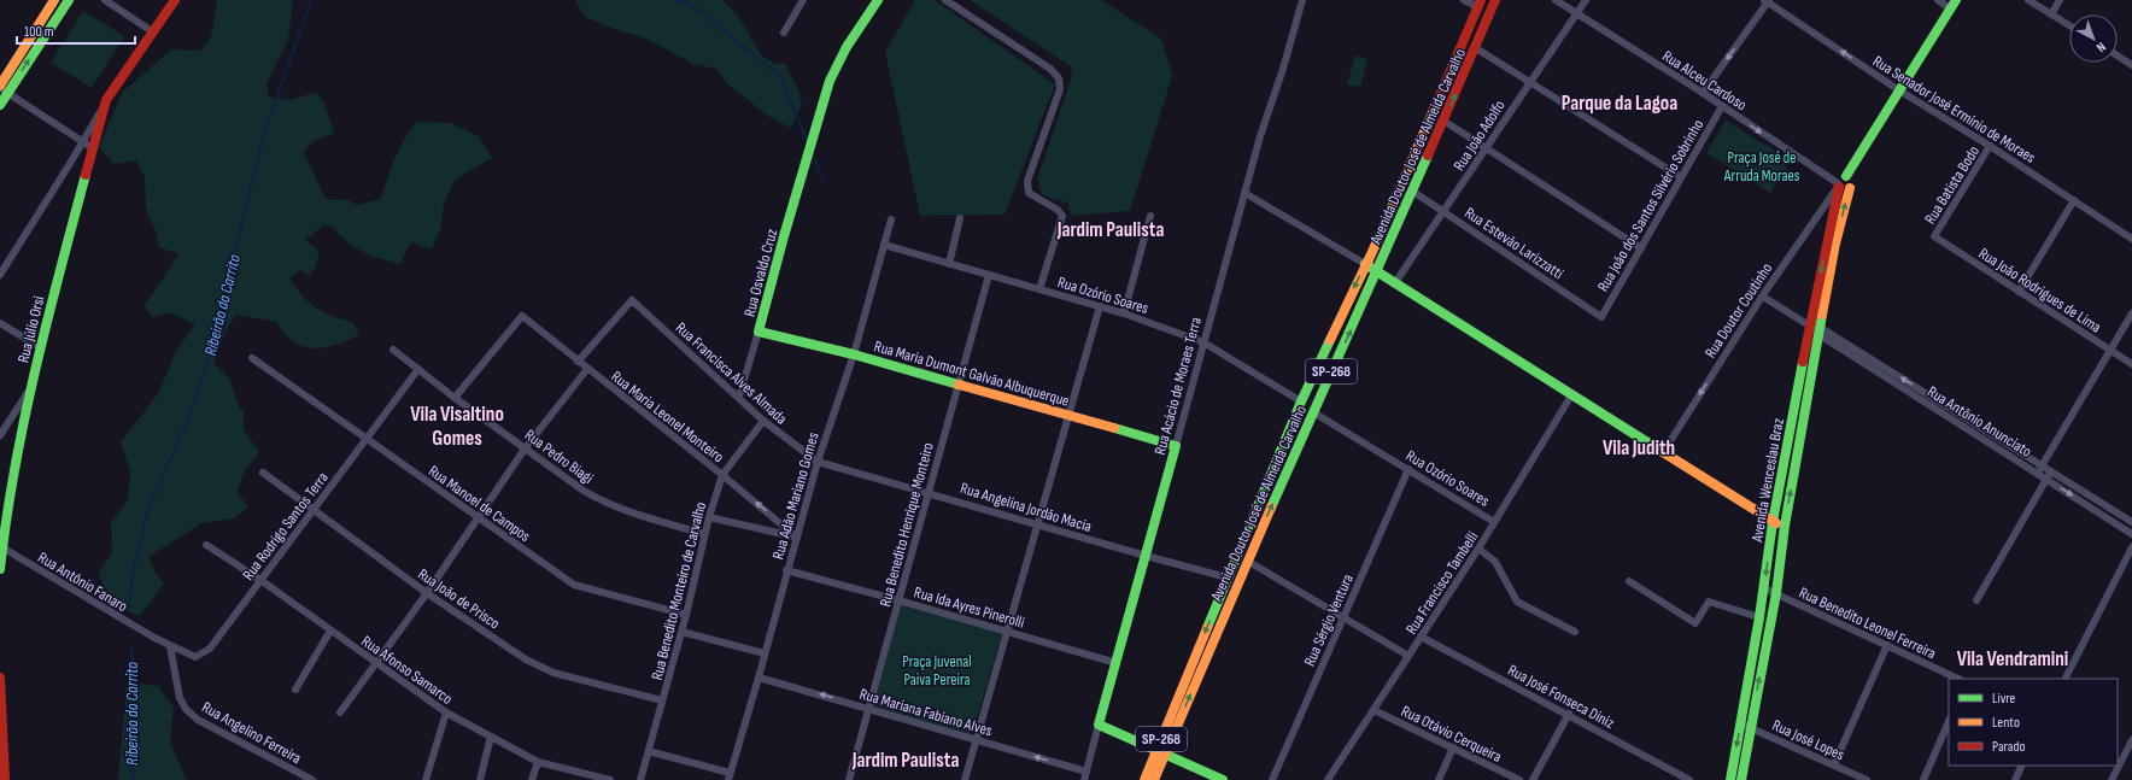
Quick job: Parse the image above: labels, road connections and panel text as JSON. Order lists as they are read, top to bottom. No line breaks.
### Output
{"streets":{"main road":["Avenida Doutor José de Almeida Carvalho","Rua Osvaldo Cruz","Rua Doutor Coutinho","Rua Júlio Orsi","SP-268","Rua Maria Dumont Galvão Albuquerque","Rua Acácio de Moraes Terra","Avenida Wenceslau Braz"],"street":["Rua Alceu Cardoso","Rua Senador José Ermínio de Moraes","Rua João Adolfo","Rua Batista Bodo","Rua João dos Santos Silvério Sobrinho","Rua Estevão Larizzatti","Rua João Rodrigues de Lima","Rua Ozório Soares","Rua Francisca Alves Almada","Rua Maria Leonel Monteiro","Rua Antônio Anunciato","Rua Pedro Biagi","Rua Adão Mariano Gomes","Rua Manoel de Campos","Rua Angelina Jordão Macia","Rua Benedito Henrique Monteiro","Rua Rodrigo Santos Terra","Rua Antônio Fanaro","Rua Francisco Tambelli","Rua Benedito Monteiro de Carvalho","Rua João de Prisco","Rua Ida Ayres Pinerolli","Rua Sérgio Ventura","Rua Benedito Leonel Ferreira","Rua Afonso Samarco","Rua José Fonseca Diniz","Rua Mariana Fabiano Alves","Rua Angelino Ferreira","Rua Otávio Cerqueira","Rua José Lopes"]},"crossings":[["Rua Alceu Cardoso","Rua João Adolfo"],["Rua Alceu Cardoso","Rua João dos Santos Silvério Sobrinho"],["Rua Alceu Cardoso","Rua Doutor Coutinho"],["Rua Alceu Cardoso","Avenida Wenceslau Braz"],["Rua Senador José Ermínio de Moraes","Rua Batista Bodo"],["Rua Senador José Ermínio de Moraes","Rua Doutor Coutinho"],["Rua João Adolfo","Rua Estevão Larizzatti"],["Avenida Doutor José de Almeida Carvalho","Rua Estevão Larizzatti"],["Avenida Doutor José de Almeida Carvalho","Rua Ozório Soares"],["Avenida Doutor José de Almeida Carvalho","Rua Angelina Jordão Macia"],["Rua Batista Bodo","Rua João Rodrigues de Lima"],["Rua João dos Santos Silvério Sobrinho","Rua Estevão Larizzatti"],["Rua Osvaldo Cruz","Rua Francisca Alves Almada"],["Rua Osvaldo Cruz","Rua Maria Dumont Galvão Albuquerque"],["Rua Ozório Soares","Rua Acácio de Moraes Terra"],["Rua Ozório Soares","Rua Adão Mariano Gomes"],["Rua Ozório Soares","Rua Benedito Henrique Monteiro"],["Rua Ozório Soares","Rua Francisco Tambelli"],["Rua Ozório Soares","Rua Sérgio Ventura"],["Rua Doutor Coutinho","Rua Antônio Anunciato"],["Rua Doutor Coutinho","Avenida Wenceslau Braz"],["Rua Júlio Orsi","Rua Antônio Fanaro"],["Rua Francisca Alves Almada","Rua Maria Leonel Monteiro"],["Rua Francisca Alves Almada","Rua Adão Mariano Gomes"],["Rua Francisca Alves Almada","Rua Angelina Jordão Macia"],["Rua Francisca Alves Almada","Rua Benedito Monteiro de Carvalho"],["Rua Maria Dumont Galvão Albuquerque","Rua Acácio de Moraes Terra"],["Rua Maria Dumont Galvão Albuquerque","Rua Adão Mariano Gomes"],["Rua Maria Dumont Galvão Albuquerque","Rua Benedito Henrique Monteiro"],["Rua Acácio de Moraes Terra","Rua Angelina Jordão Macia"],["Rua Acácio de Moraes Terra","Rua Ida Ayres Pinerolli"],["Rua Acácio de Moraes Terra","Rua Mariana Fabiano Alves"],["Rua Maria Leonel Monteiro","Rua Pedro Biagi"],["Rua Maria Leonel Monteiro","Rua Adão Mariano Gomes"],["Rua Maria Leonel Monteiro","Rua Benedito Monteiro de Carvalho"],["Rua Antônio Anunciato","Avenida Wenceslau Braz"],["Rua Pedro Biagi","Rua Rodrigo Santos Terra"],["Rua Pedro Biagi","Rua Benedito Monteiro de Carvalho"],["Avenida Wenceslau Braz","Rua Benedito Leonel Ferreira"],["Avenida Wenceslau Braz","Rua José Lopes"],["Rua Adão Mariano Gomes","Rua Angelina Jordão Macia"],["Rua Adão Mariano Gomes","Rua Ida Ayres Pinerolli"],["Rua Adão Mariano Gomes","Rua Mariana Fabiano Alves"],["Rua Manoel de Campos","Rua Rodrigo Santos Terra"],["Rua Manoel de Campos","Rua Benedito Monteiro de Carvalho"],["Rua Angelina Jordão Macia","Rua Benedito Henrique Monteiro"],["Rua Benedito Henrique Monteiro","Rua Ida Ayres Pinerolli"],["Rua Benedito Henrique Monteiro","Rua Mariana Fabiano Alves"],["Rua Rodrigo Santos Terra","Rua Antônio Fanaro"],["Rua Rodrigo Santos Terra","Rua João de Prisco"],["Rua Rodrigo Santos Terra","Rua Afonso Samarco"],["Rua Rodrigo Santos Terra","Rua Angelino Ferreira"],["Rua Francisco Tambelli","Rua José Fonseca Diniz"],["Rua Francisco Tambelli","Rua Otávio Cerqueira"],["Rua Benedito Monteiro de Carvalho","Rua João de Prisco"]],"one_way":["Rua Alceu Cardoso","Rua Senador José Ermínio de Moraes","Rua Mariana Fabiano Alves"],"districts":["Parque da Lagoa","Jardim Paulista","Vila Visaltino Gomes","Vila Judith","Vila Vendramini","Jardim Paulista"],"water":["Ribeirão do Carrito"],"parks":["Praça José de Arruda Moraes","Praça Juvenal Paiva Pereira"],"legend":["Livre","Lento","Parado"],"scale_bar":"100 m","north":"bottom right"}
